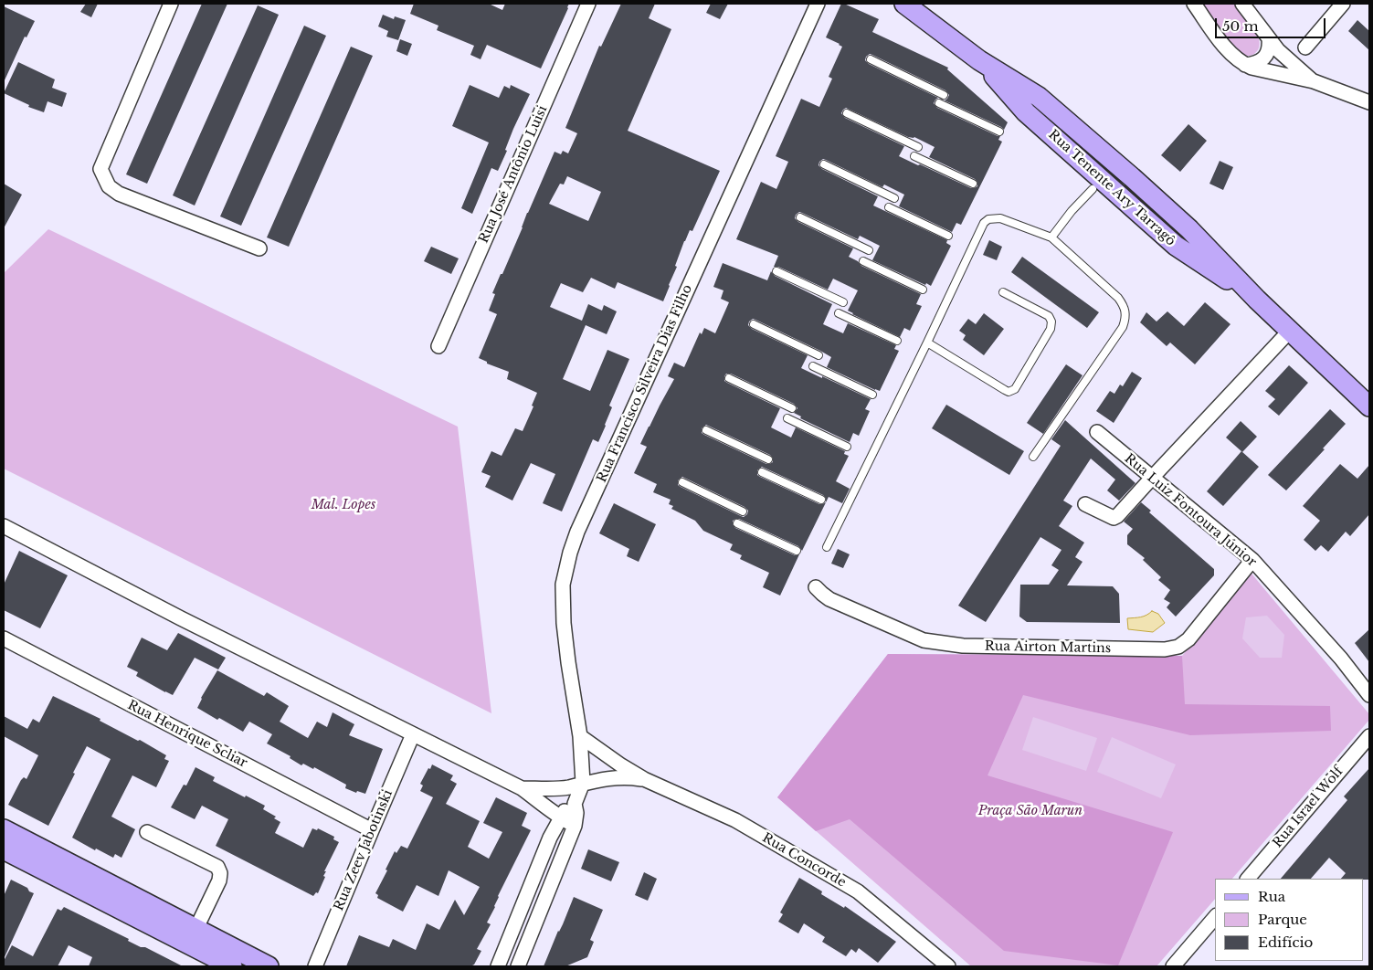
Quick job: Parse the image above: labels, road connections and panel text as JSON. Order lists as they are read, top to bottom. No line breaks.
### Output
{"streets":{"main road":["Rua Tenente Ary Tarragô"],"street":["Rua José Antônio Luisi","Rua Francisco Silveira Dias Filho","Rua Luiz Fontoura Júnior","Rua Airton Martins","Rua Henrique Scliar","Rua Israel Wolf","Rua Zeev Jabotinski","Rua Concorde"]},"crossings":[["Rua Francisco Silveira Dias Filho","Rua Concorde"],["Rua Luiz Fontoura Júnior","Rua Airton Martins"],["Rua Henrique Scliar","Rua Zeev Jabotinski"]],"parks":["Mal. Lopes","Praça São Marun"],"legend":["Rua","Parque","Edifício"],"scale_bar":"50 m"}
